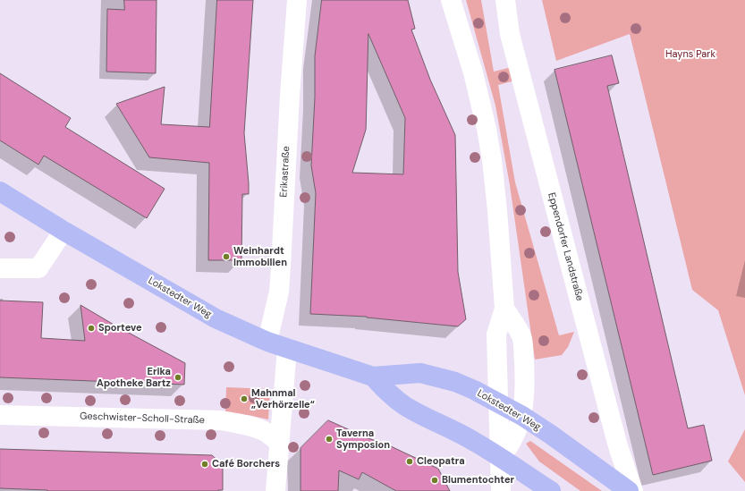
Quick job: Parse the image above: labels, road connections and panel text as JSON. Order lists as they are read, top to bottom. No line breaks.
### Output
{"streets":{"main road":["Lokstedter Weg"],"street":["Erikastraße","Eppendorfer Landstraße","Geschwister-Scholl-Straße"]},"crossings":[["Erikastraße","Lokstedter Weg"]],"parks":["Hayns Park"],"places":["Weinhardt Immobilien","Sporteve","Erika Apotheke Bartz","Mahnmal „Verhörzelle“","Taverna Symposion","Cleopatra","Café Borchers","Blumentochter"]}
